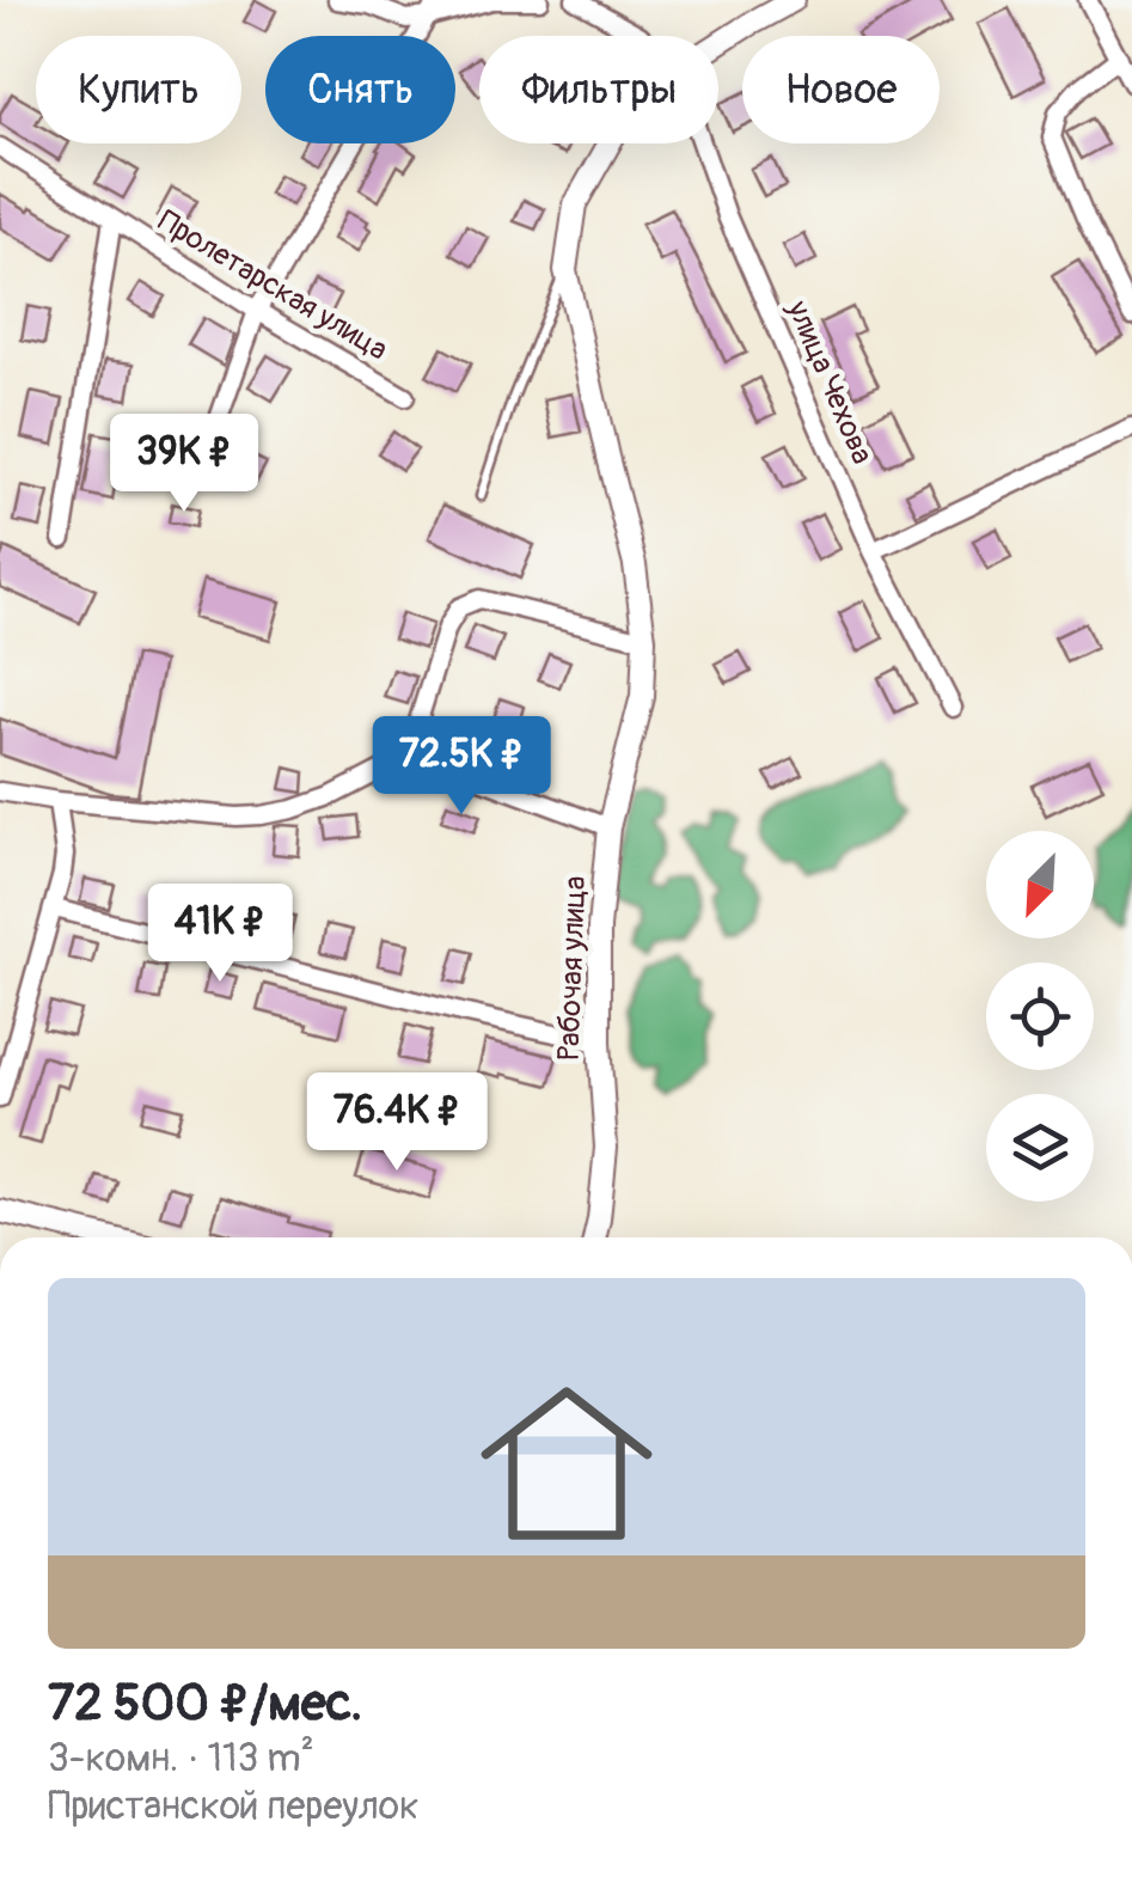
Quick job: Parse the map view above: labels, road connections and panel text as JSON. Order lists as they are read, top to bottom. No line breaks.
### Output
{"streets":{"street":["Пролетарская улица","улица Чехова","Рабочая улица"]},"north":"bottom left","page":{"chip":["Купить","Снять","Фильтры","Новое"],"price":["39K ₽","72.5K ₽","41K ₽","76.4K ₽"],"list":[{"name":"72 500 ₽/мес.","note":"3-комн. · 113 m² · Пристанской переулок"}]}}
